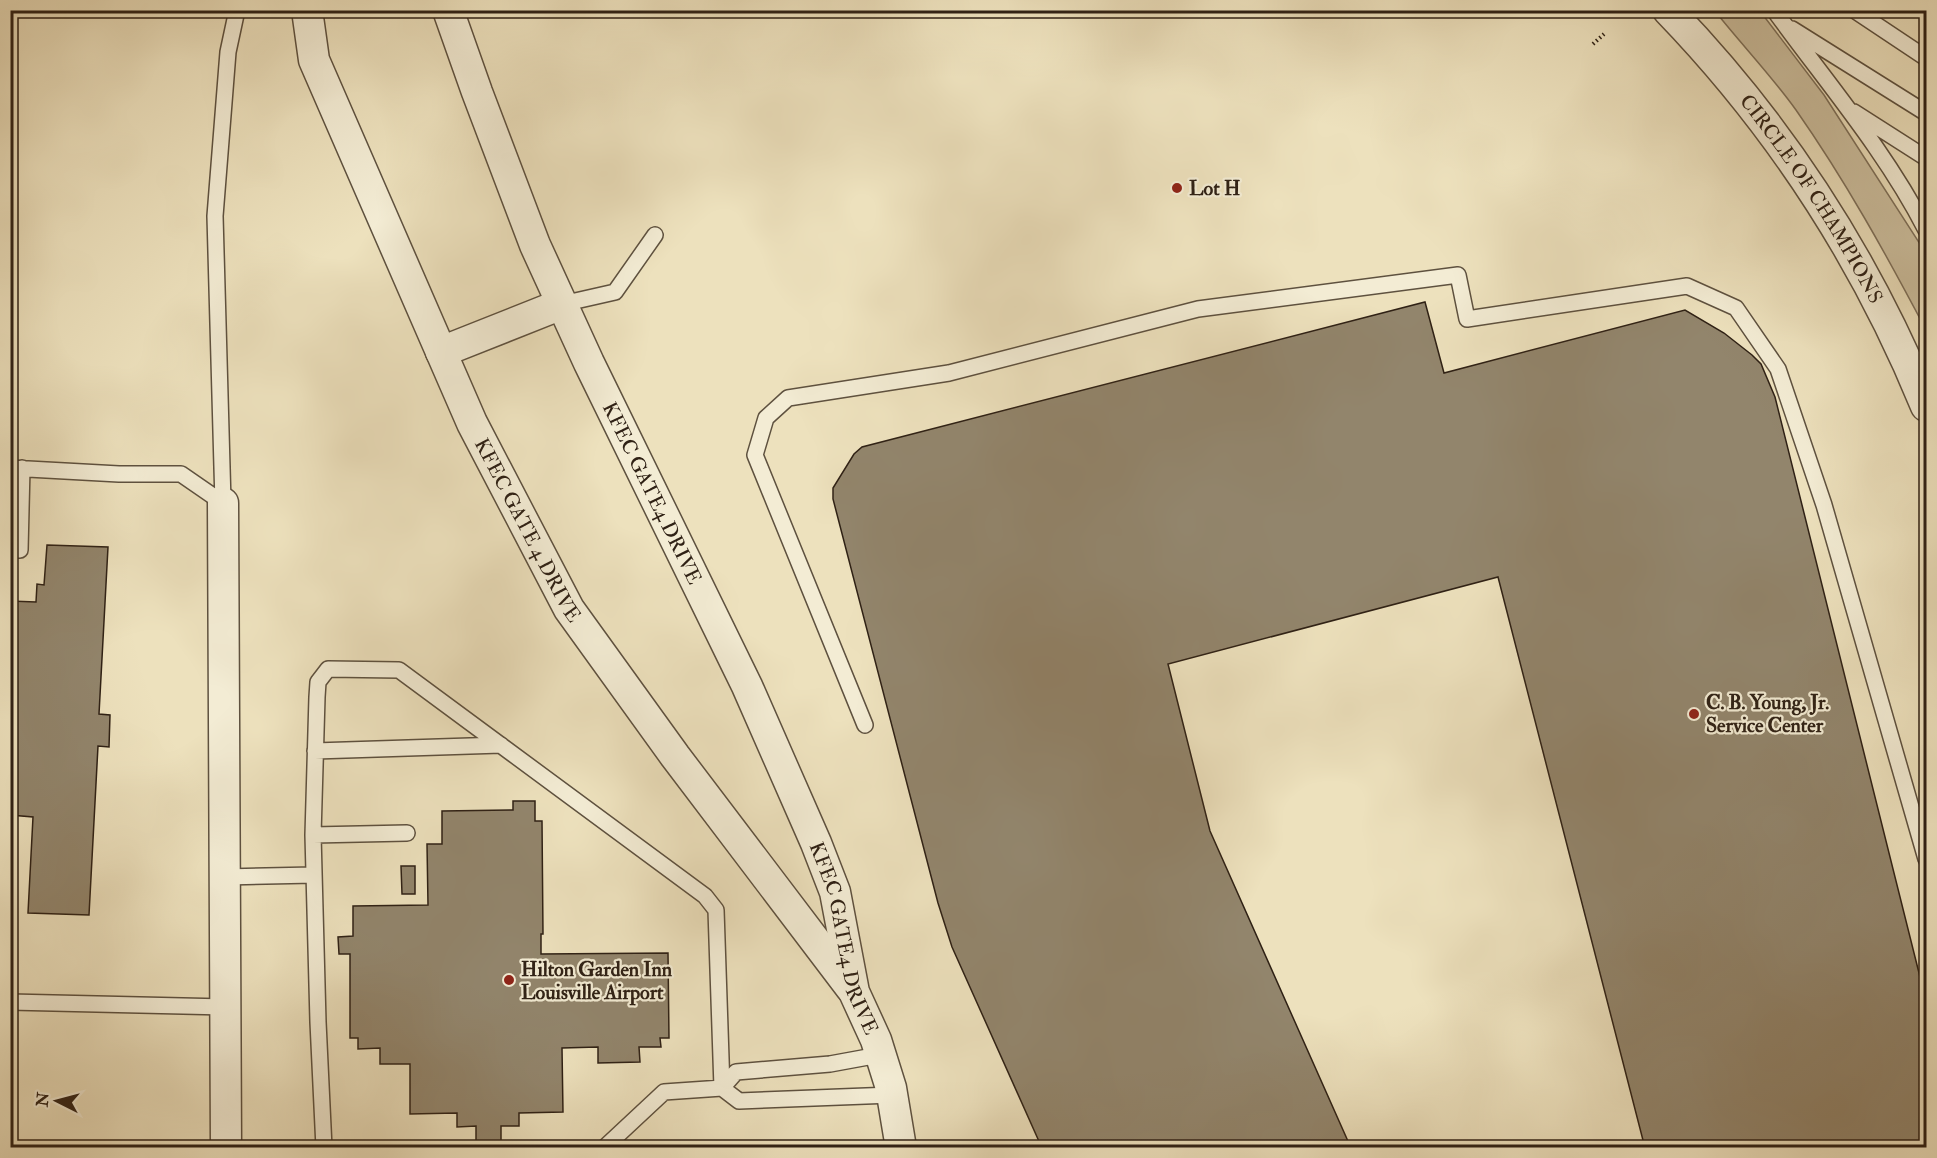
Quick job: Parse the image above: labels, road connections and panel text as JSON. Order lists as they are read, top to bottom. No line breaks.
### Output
{"streets":{"street":["CIRCLE OF CHAMPIONS","KFEC GATE4 DRIVE","KFEC GATE 4 DRIVE"]},"crossings":[["KFEC GATE4 DRIVE","KFEC GATE 4 DRIVE"]],"places":["Lot H","C. B. Young, Jr. Service Center","Hilton Garden Inn Louisville Airport"],"north":"left"}
